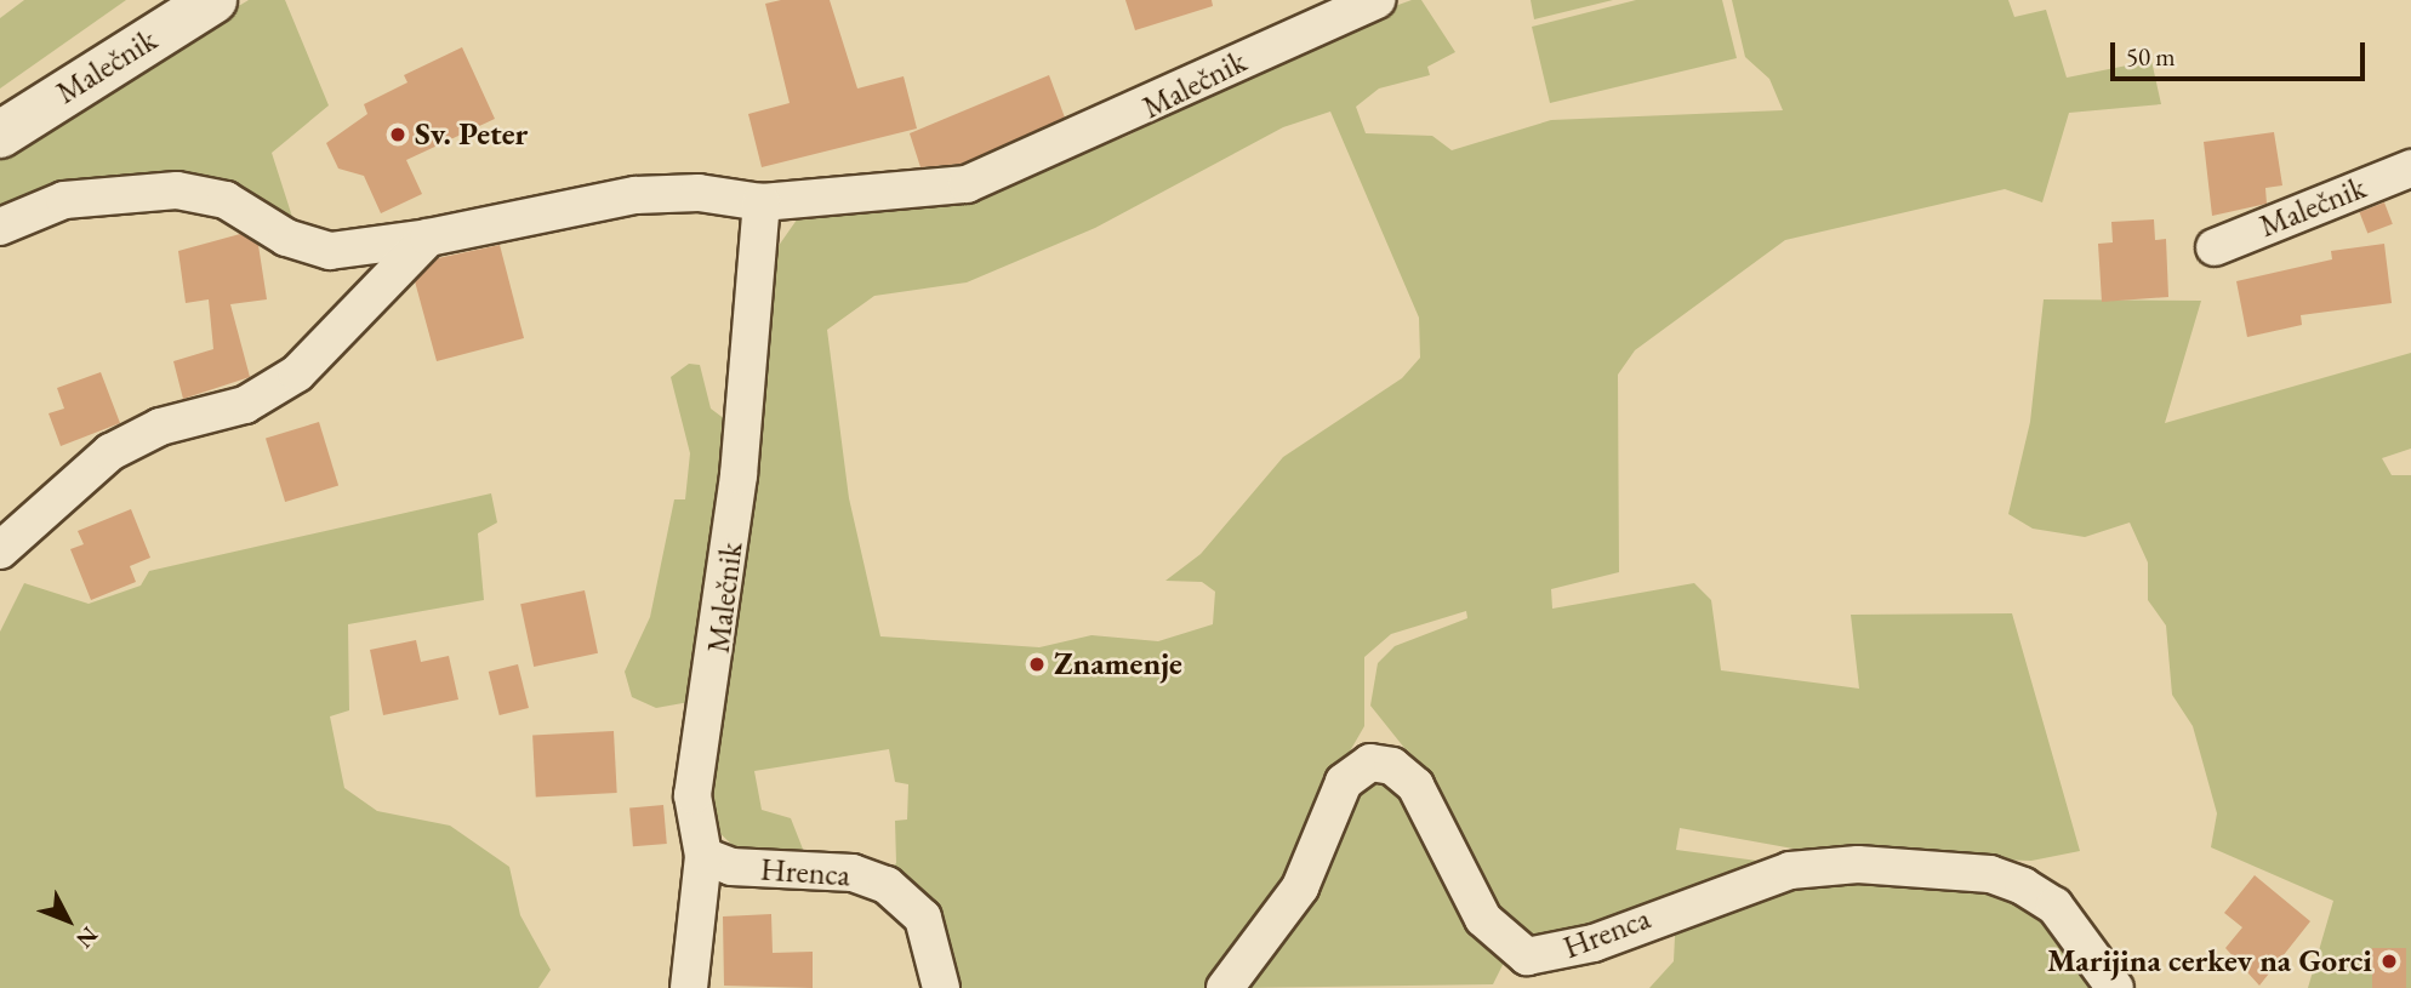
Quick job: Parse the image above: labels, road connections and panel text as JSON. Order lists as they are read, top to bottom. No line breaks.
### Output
{"streets":{"street":["Malečnik","Hrenca"]},"crossings":[["Malečnik","Hrenca"]],"places":["Sv. Peter","Znamenje","Marijina cerkev na Gorci"],"scale_bar":"50 m","north":"bottom right"}
